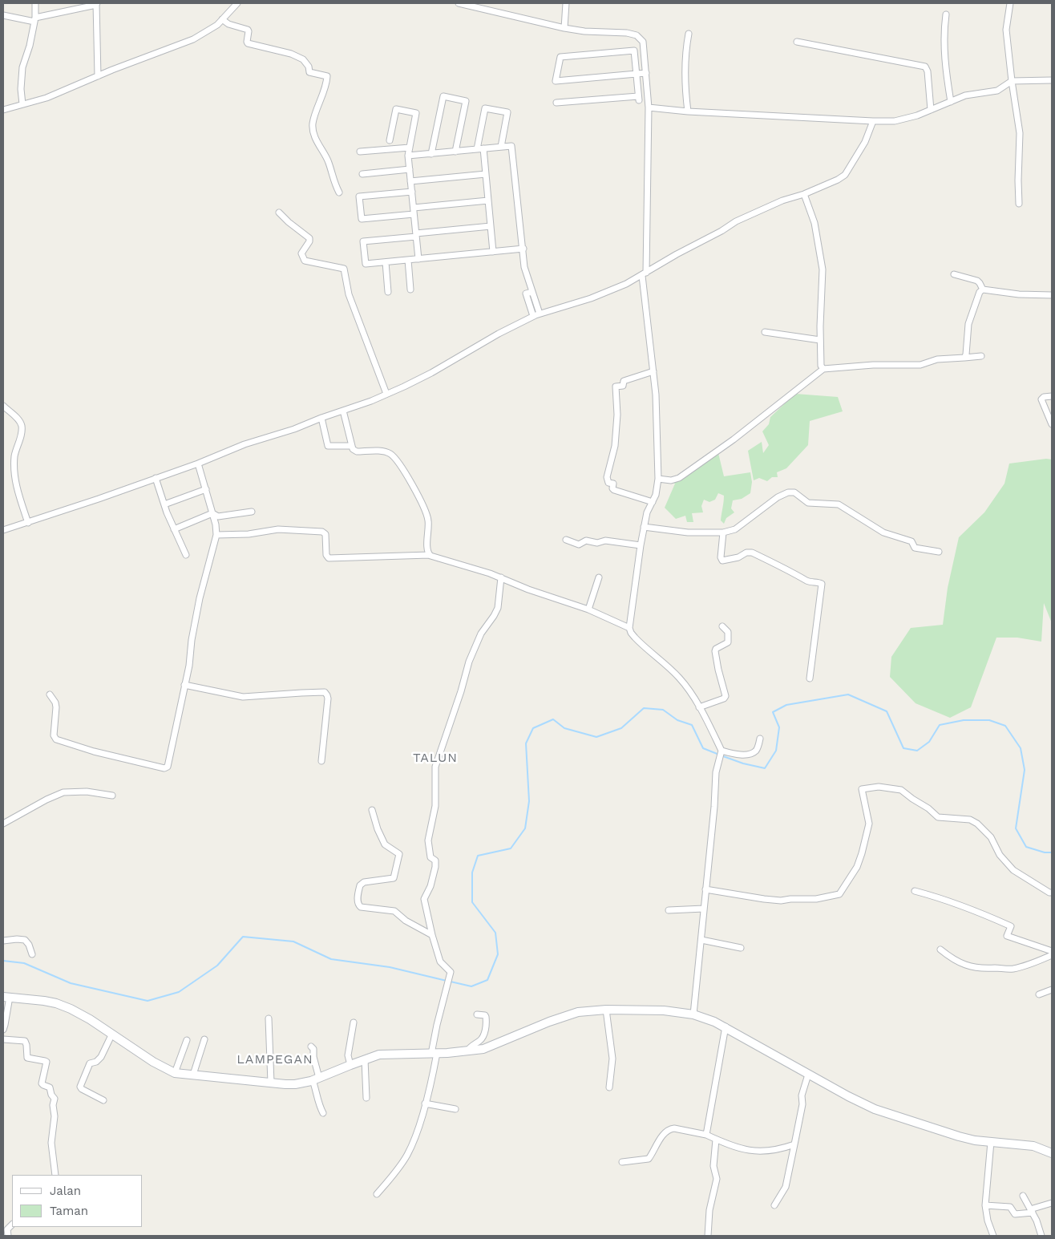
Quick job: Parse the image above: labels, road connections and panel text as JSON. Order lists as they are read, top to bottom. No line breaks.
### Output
{"districts":["TALUN","LAMPEGAN"],"legend":["Jalan","Taman"]}
